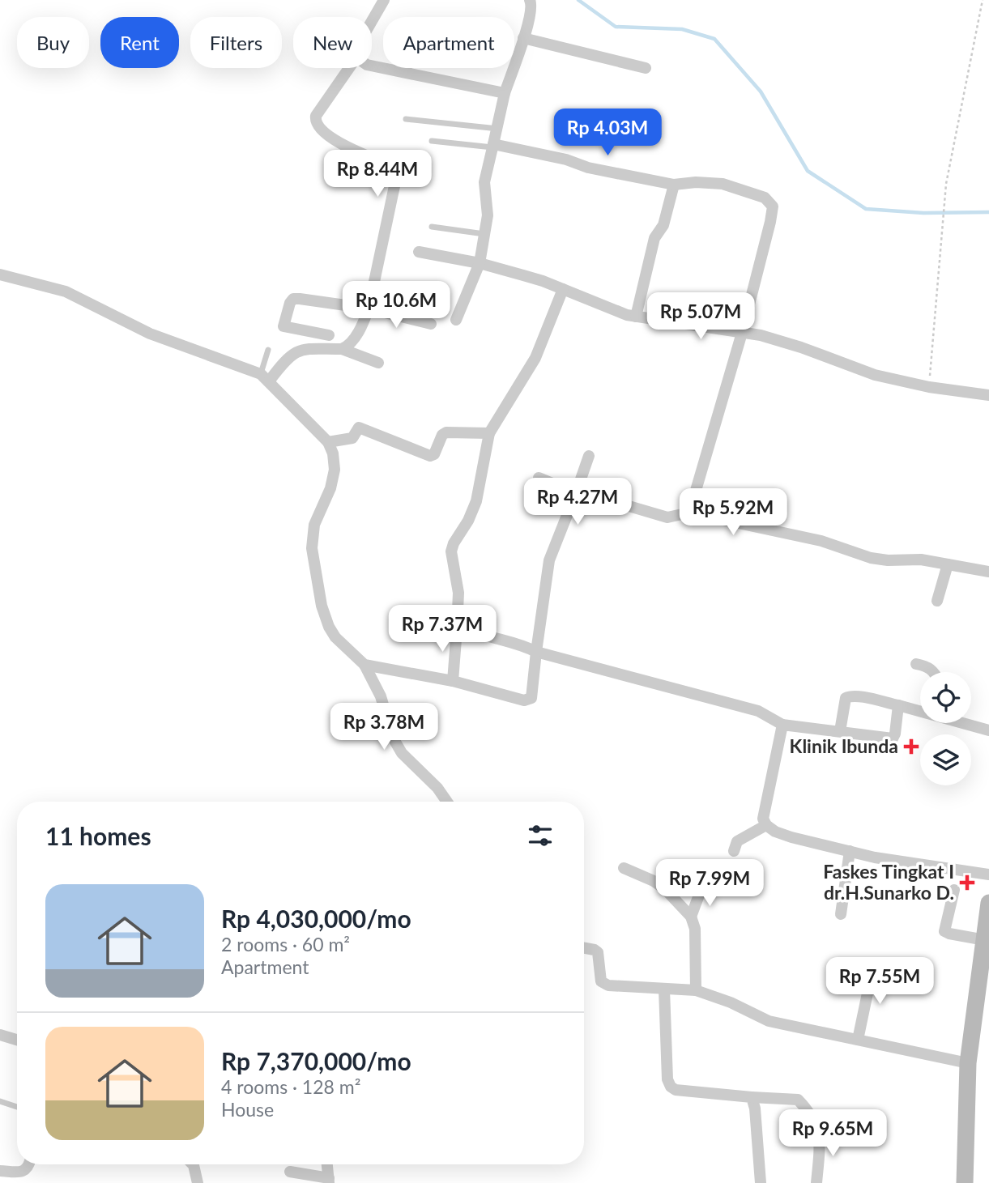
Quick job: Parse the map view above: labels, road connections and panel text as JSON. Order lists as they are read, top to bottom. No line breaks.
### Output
{"places":{"health":["Klinik Ibunda","Faskes Tingkat I dr.H.Sunarko D."]},"page":{"chip":["Buy","Rent","Filters","New","Apartment"],"price":["Rp 4.03M","Rp 8.44M","Rp 10.6M","Rp 5.07M","Rp 4.27M","Rp 5.92M","Rp 7.37M","Rp 3.78M","Rp 7.99M","Rp 7.55M","Rp 9.65M"],"heading":"11 homes","list":[{"name":"Rp 4,030,000/mo","note":"2 rooms · 60 m² · Apartment"},{"name":"Rp 7,370,000/mo","note":"4 rooms · 128 m² · House"}]}}
